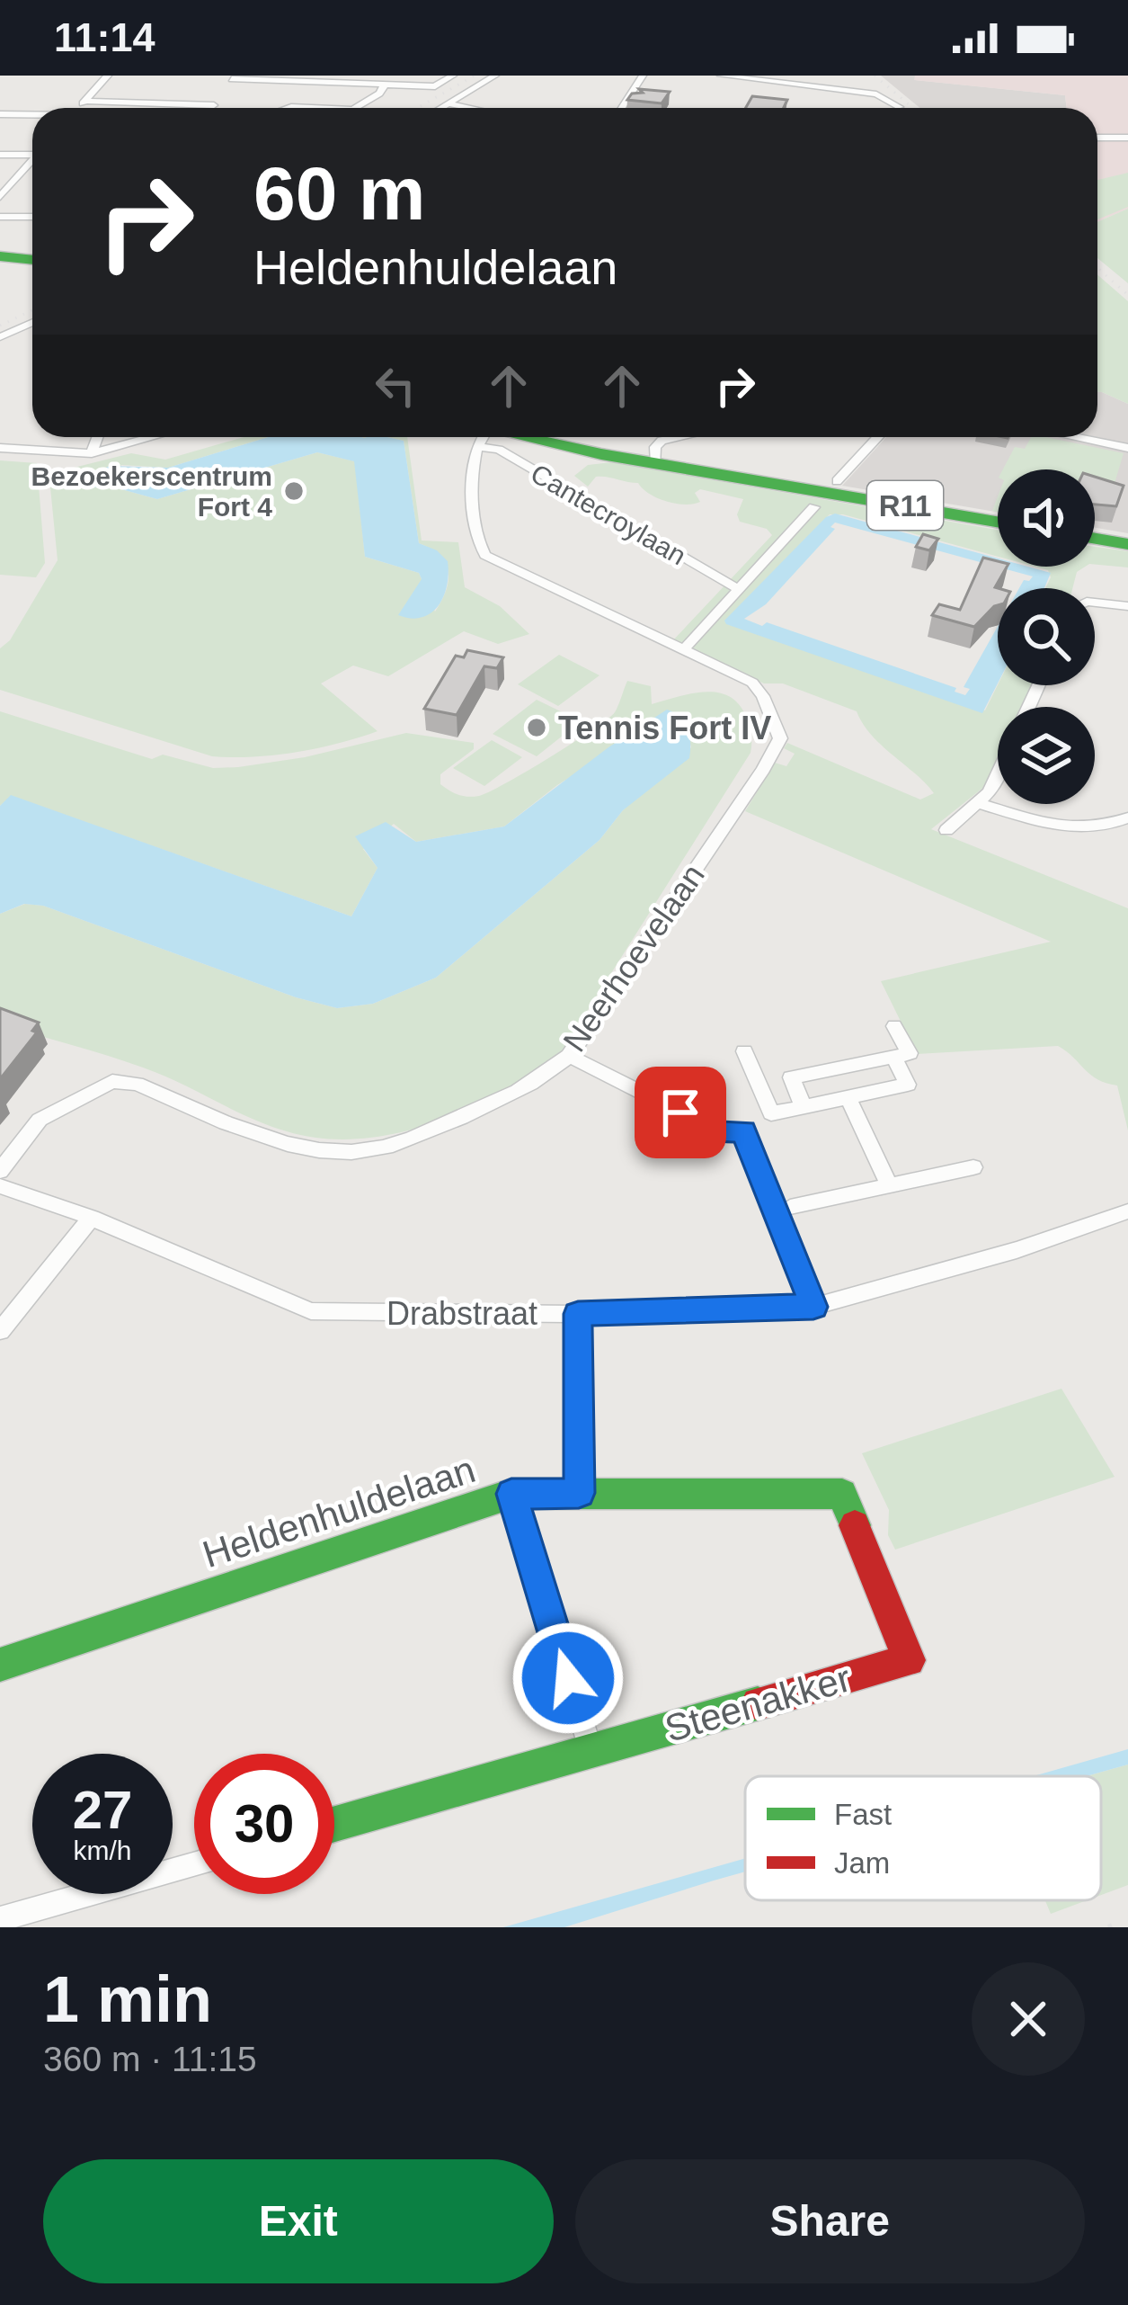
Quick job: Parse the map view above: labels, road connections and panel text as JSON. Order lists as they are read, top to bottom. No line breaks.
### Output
{"streets":{"street":["R11","Cantecroylaan","Neerhoevelaan","Drabstraat","Heldenhuldelaan","Steenakker"]},"crossings":[["Heldenhuldelaan","Steenakker"]],"places":["Bezoekerscentrum Fort 4","Tennis Fort IV"],"legend":["Fast","Jam"],"page":{"status":"11:14","turn":["60 m","Heldenhuldelaan"],"speed":"27 km/h","limit":"30","heading":["1 min","360 m · 11:15"],"buttons":["Exit","Share"]}}
